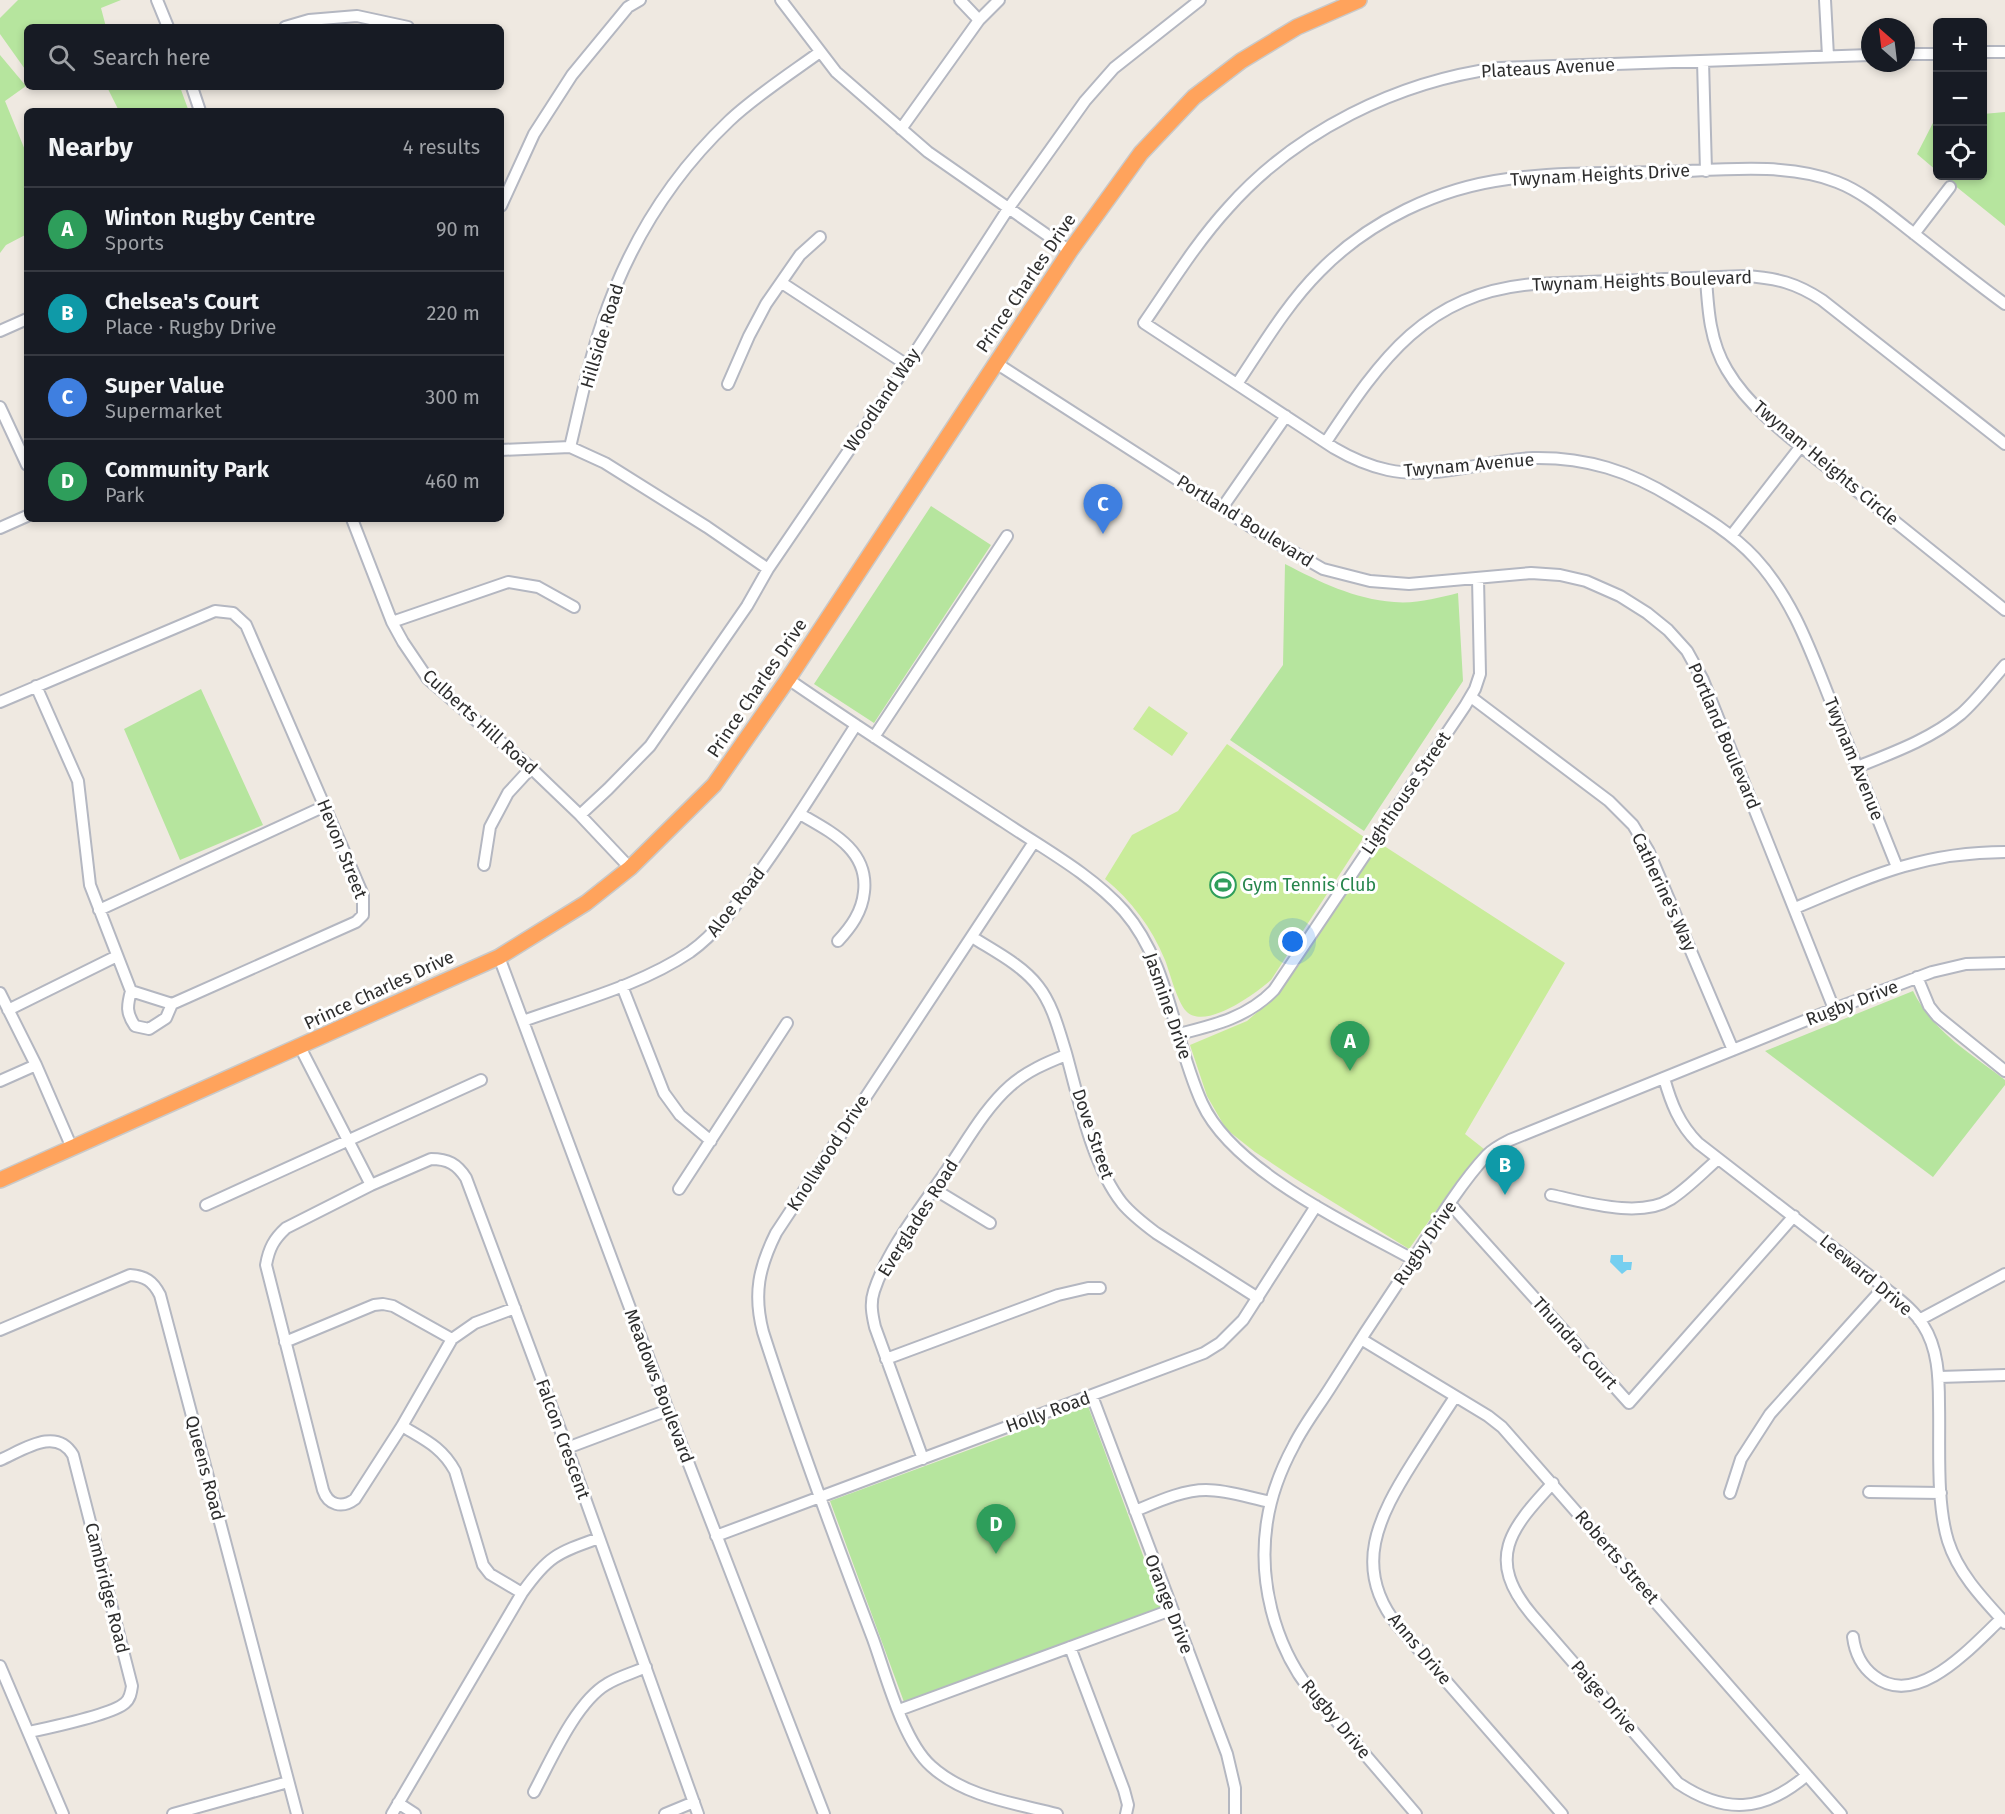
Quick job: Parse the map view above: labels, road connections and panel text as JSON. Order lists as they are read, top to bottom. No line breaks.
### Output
{"streets":{"highway":["Prince Charles Drive"],"street":["Plateaus Avenue","Twynam Heights Drive","Twynam Heights Boulevard","Hillside Road","Woodland Way","Twynam Heights Circle","Twynam Avenue","Portland Boulevard","Culberts Hill Road","Lighthouse Street","Hevon Street","Catherine's Way","Aloe Road","Rugby Drive","Jasmine Drive","Dove Street","Knollwood Drive","Everglades Road","Leeward Drive","Thundra Court","Meadows Boulevard","Holly Road","Falcon Crescent","Queens Road","Roberts Street","Cambridge Road","Orange Drive","Anns Drive","Paige Drive"]},"crossings":[["Plateaus Avenue","Twynam Avenue"],["Twynam Heights Drive","Twynam Avenue"],["Twynam Heights Boulevard","Twynam Heights Circle"],["Twynam Heights Boulevard","Twynam Avenue"],["Prince Charles Drive","Portland Boulevard"],["Prince Charles Drive","Culberts Hill Road"],["Prince Charles Drive","Jasmine Drive"],["Prince Charles Drive","Meadows Boulevard"],["Woodland Way","Culberts Hill Road"],["Portland Boulevard","Lighthouse Street"],["Portland Boulevard","Rugby Drive"],["Lighthouse Street","Catherine's Way"],["Lighthouse Street","Jasmine Drive"],["Catherine's Way","Rugby Drive"],["Aloe Road","Jasmine Drive"],["Aloe Road","Meadows Boulevard"],["Rugby Drive","Jasmine Drive"],["Rugby Drive","Leeward Drive"],["Rugby Drive","Thundra Court"],["Rugby Drive","Roberts Street"],["Jasmine Drive","Knollwood Drive"],["Jasmine Drive","Holly Road"],["Dove Street","Knollwood Drive"],["Dove Street","Everglades Road"],["Dove Street","Holly Road"],["Knollwood Drive","Holly Road"],["Everglades Road","Holly Road"],["Leeward Drive","Thundra Court"],["Meadows Boulevard","Holly Road"],["Holly Road","Orange Drive"],["Roberts Street","Anns Drive"],["Roberts Street","Paige Drive"]],"places":{"sports":["Gym Tennis Club"]},"north":"top left","page":{"map_buttons":["+","−"],"search":"Search here","heading":["Nearby","4 results"],"list":[{"mark":"A","name":"Winton Rugby Centre","note":"Sports","value":"90 m"},{"mark":"B","name":"Chelsea's Court","note":"Place · Rugby Drive","value":"220 m"},{"mark":"C","name":"Super Value","note":"Supermarket","value":"300 m"},{"mark":"D","name":"Community Park","note":"Park","value":"460 m"}],"pins":["C","A","B","D"]}}
